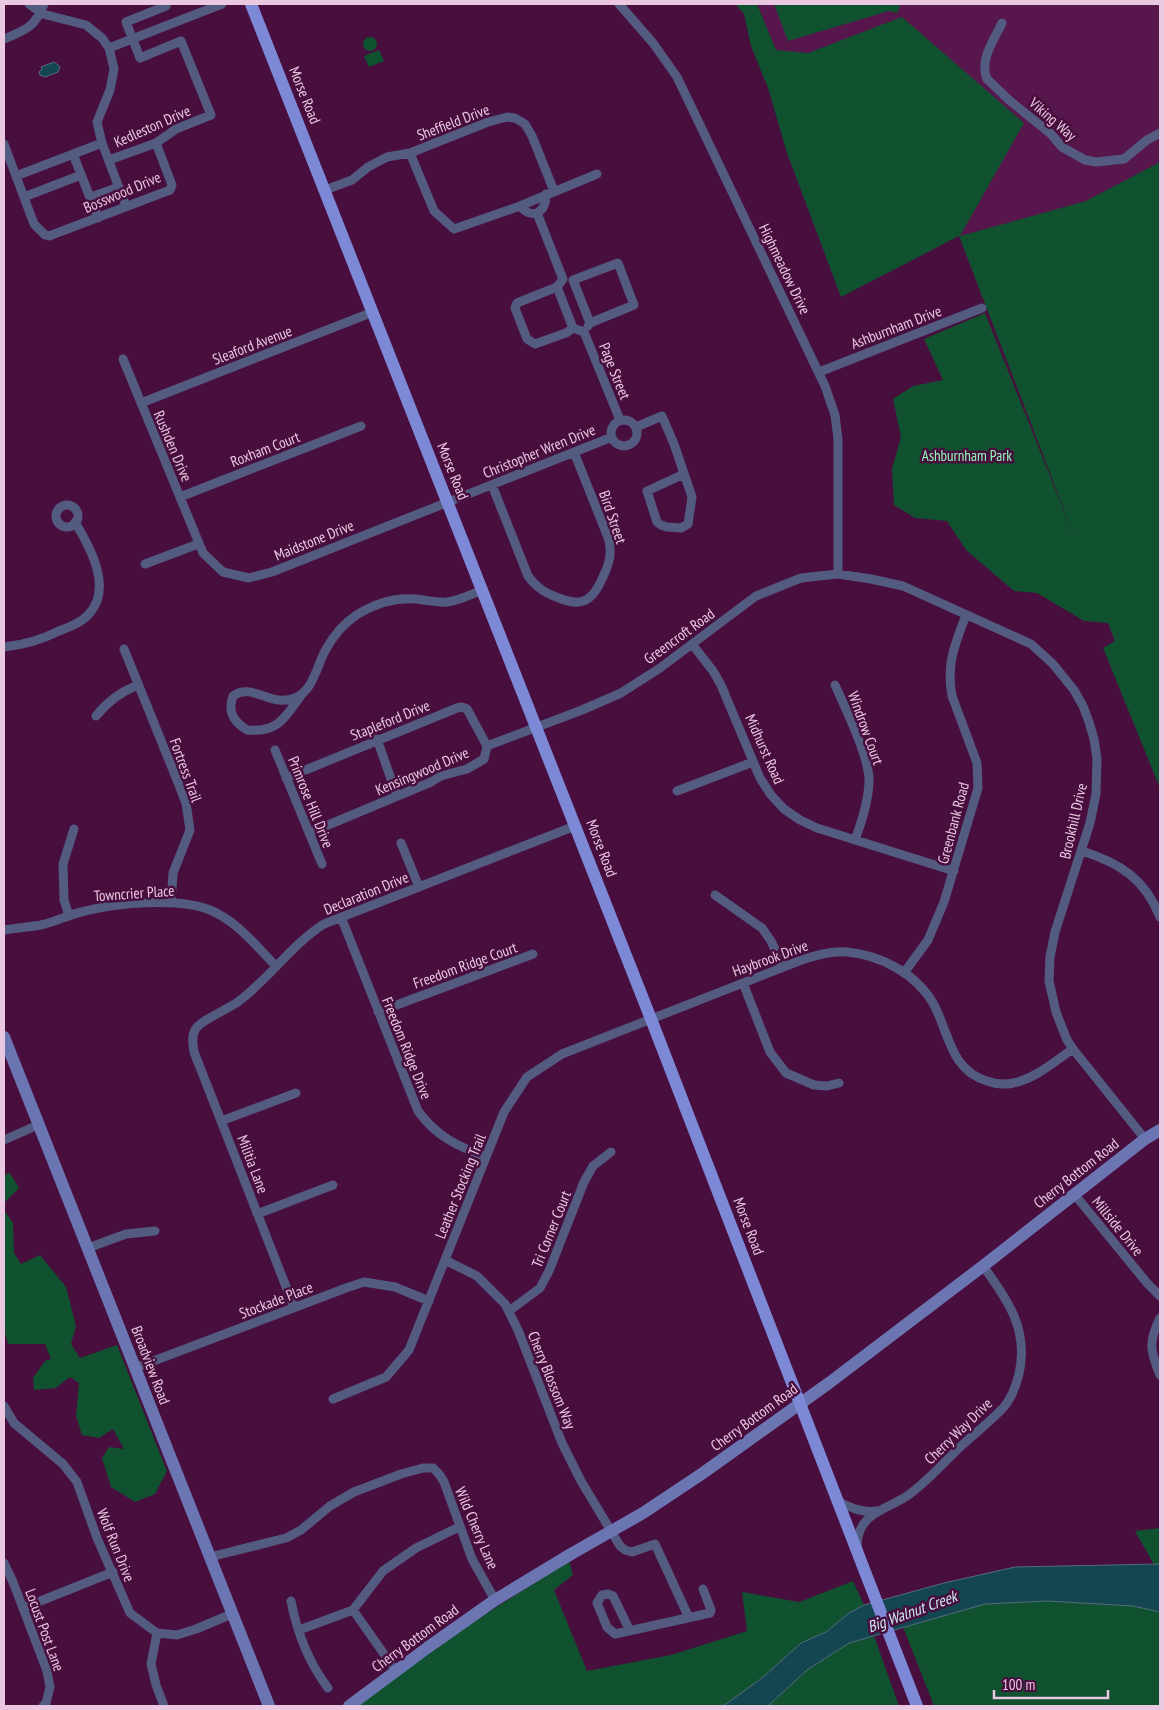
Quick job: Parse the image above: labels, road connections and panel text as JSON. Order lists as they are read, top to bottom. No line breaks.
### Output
{"streets":{"main road":["Morse Road","Cherry Bottom Road","Broadview Road"],"street":["Viking Way","Sheffield Drive","Kedleston Drive","Bosswood Drive","Highmeadow Drive","Ashburnham Drive","Sleaford Avenue","Page Street","Rushden Drive","Roxham Court","Christopher Wren Drive","Bird Street","Maidstone Drive","Greencroft Road","Stapleford Drive","Windrow Court","Midhurst Road","Fortress Trail","Kensingwood Drive","Primrose Hill Drive","Brookhill Drive","Greenbank Road","Towncrier Place","Declaration Drive","Haybrook Drive","Freedom Ridge Court","Freedom Ridge Drive","Militia Lane","Leather Stocking Trail","Millside Drive","Tri Corner Court","Stockade Place","Cherry Blossom Way","Cherry Way Drive","Wild Cherry Lane","Wolf Run Drive","Locust Post Lane"]},"crossings":[["Morse Road","Sheffield Drive"],["Morse Road","Sleaford Avenue"],["Morse Road","Christopher Wren Drive"],["Morse Road","Maidstone Drive"],["Morse Road","Greencroft Road"],["Morse Road","Kensingwood Drive"],["Morse Road","Declaration Drive"],["Morse Road","Haybrook Drive"],["Morse Road","Cherry Bottom Road"],["Morse Road","Leather Stocking Trail"],["Morse Road","Cherry Way Drive"],["Kedleston Drive","Bosswood Drive"],["Highmeadow Drive","Ashburnham Drive"],["Highmeadow Drive","Greencroft Road"],["Highmeadow Drive","Brookhill Drive"],["Sleaford Avenue","Rushden Drive"],["Page Street","Christopher Wren Drive"],["Rushden Drive","Roxham Court"],["Rushden Drive","Maidstone Drive"],["Christopher Wren Drive","Bird Street"],["Christopher Wren Drive","Maidstone Drive"],["Greencroft Road","Midhurst Road"],["Greencroft Road","Kensingwood Drive"],["Greencroft Road","Brookhill Drive"],["Stapleford Drive","Kensingwood Drive"],["Stapleford Drive","Primrose Hill Drive"],["Windrow Court","Midhurst Road"],["Midhurst Road","Greenbank Road"],["Fortress Trail","Towncrier Place"],["Kensingwood Drive","Primrose Hill Drive"],["Brookhill Drive","Greenbank Road"],["Brookhill Drive","Haybrook Drive"],["Brookhill Drive","Cherry Bottom Road"],["Greenbank Road","Haybrook Drive"],["Towncrier Place","Declaration Drive"],["Declaration Drive","Freedom Ridge Drive"],["Declaration Drive","Militia Lane"],["Haybrook Drive","Leather Stocking Trail"],["Freedom Ridge Court","Freedom Ridge Drive"],["Freedom Ridge Drive","Leather Stocking Trail"],["Militia Lane","Stockade Place"],["Cherry Bottom Road","Millside Drive"],["Cherry Bottom Road","Cherry Blossom Way"],["Cherry Bottom Road","Cherry Way Drive"],["Cherry Bottom Road","Wild Cherry Lane"],["Leather Stocking Trail","Stockade Place"],["Leather Stocking Trail","Cherry Blossom Way"],["Tri Corner Court","Cherry Blossom Way"],["Stockade Place","Broadview Road"],["Broadview Road","Wild Cherry Lane"]],"water":["Big Walnut Creek"],"parks":["Ashburnham Park"],"scale_bar":"100 m"}
